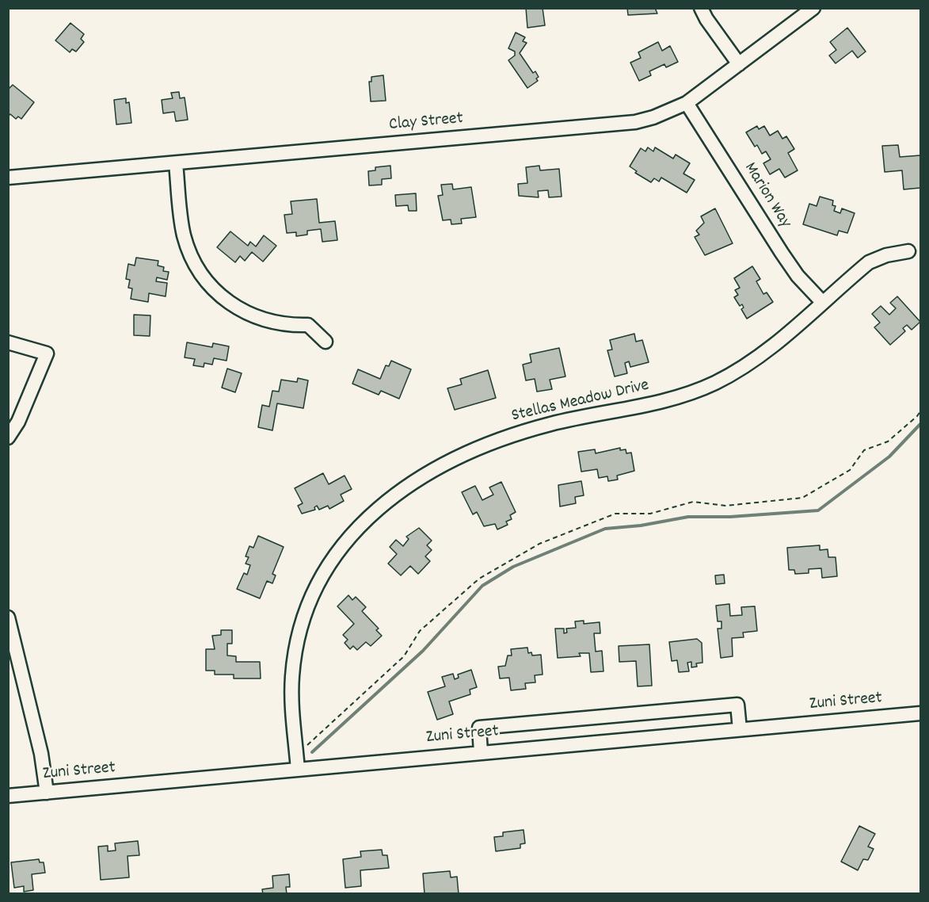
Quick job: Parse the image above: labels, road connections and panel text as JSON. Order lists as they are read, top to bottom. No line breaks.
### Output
{"streets":{"street":["Clay Street","Marion Way","Stellas Meadow Drive","Zuni Street"]},"crossings":[["Clay Street","Marion Way"],["Marion Way","Stellas Meadow Drive"],["Stellas Meadow Drive","Zuni Street"]]}
